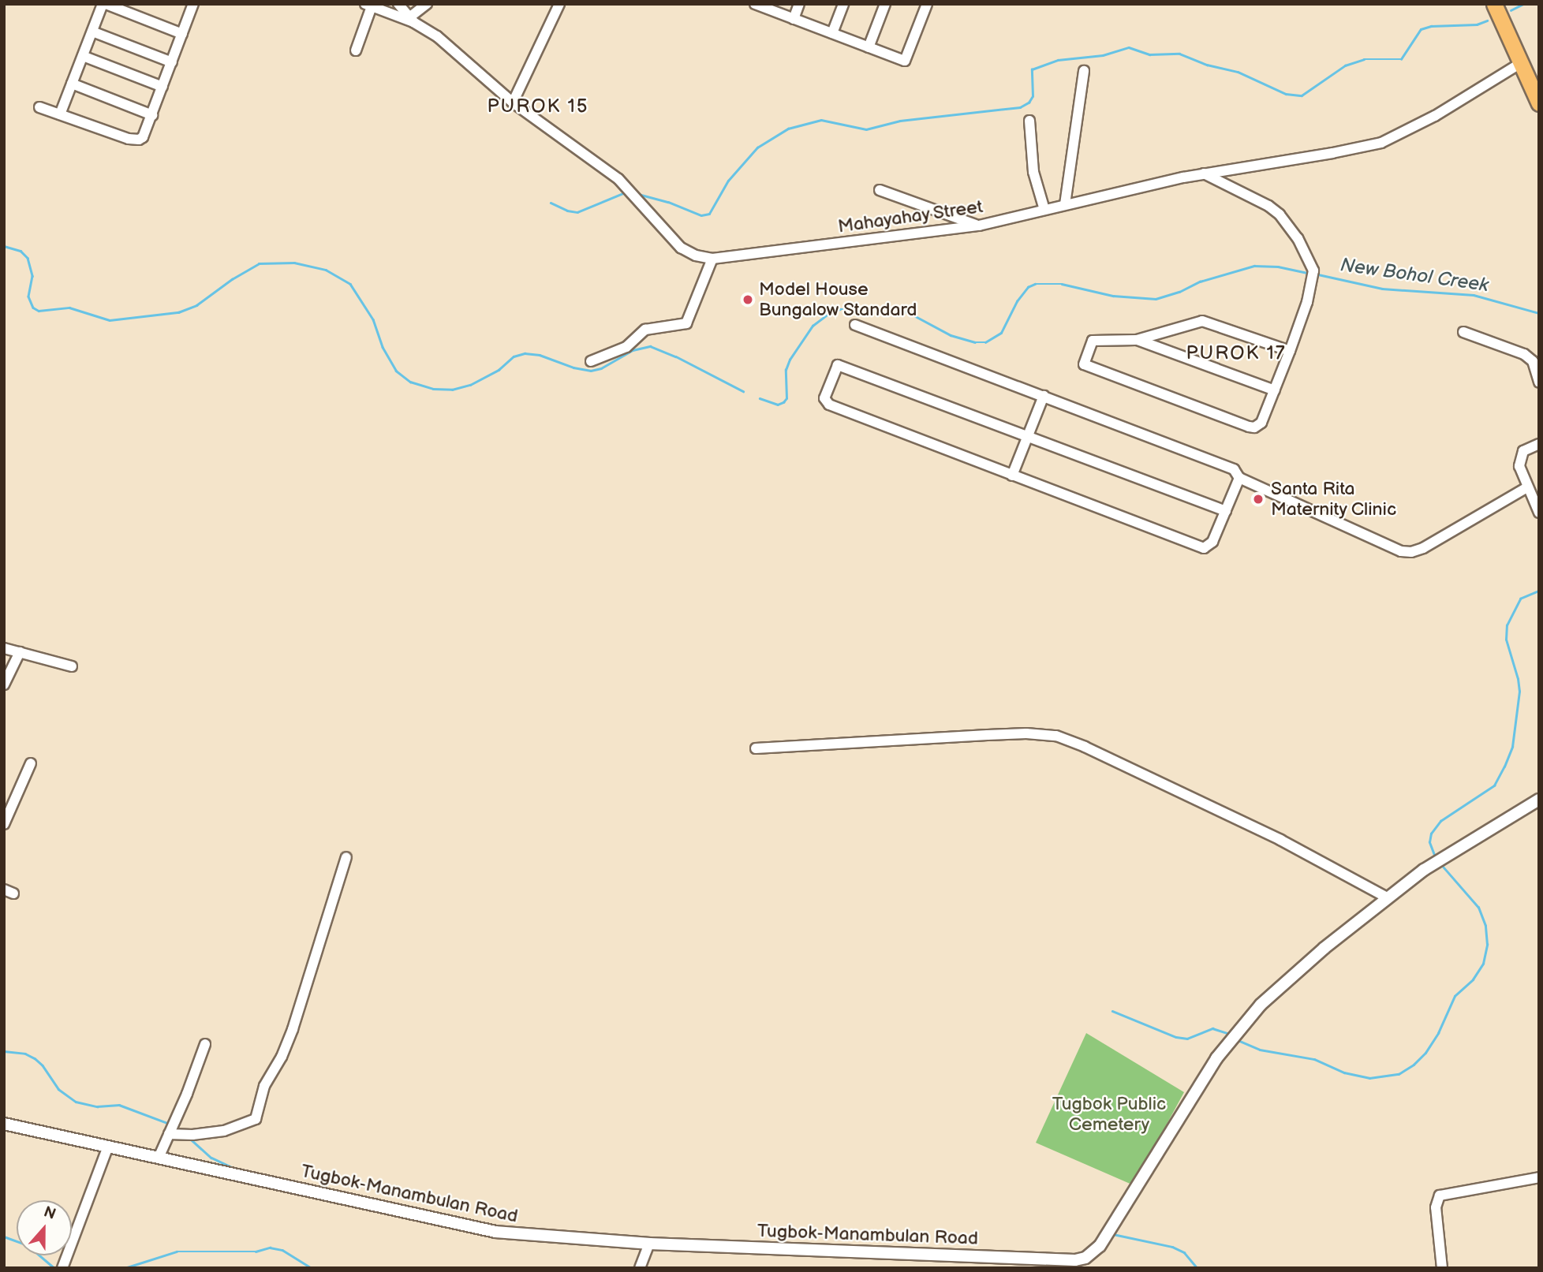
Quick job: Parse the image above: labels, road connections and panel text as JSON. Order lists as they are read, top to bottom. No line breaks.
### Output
{"streets":{"street":["Mahayahay Street","Tugbok-Manambulan Road"]},"districts":["PUROK 15","PUROK 17"],"water":["New Bohol Creek"],"parks":["Tugbok Public Cemetery"],"places":["Model House Bungalow Standard","Santa Rita Maternity Clinic"],"north":"top"}
